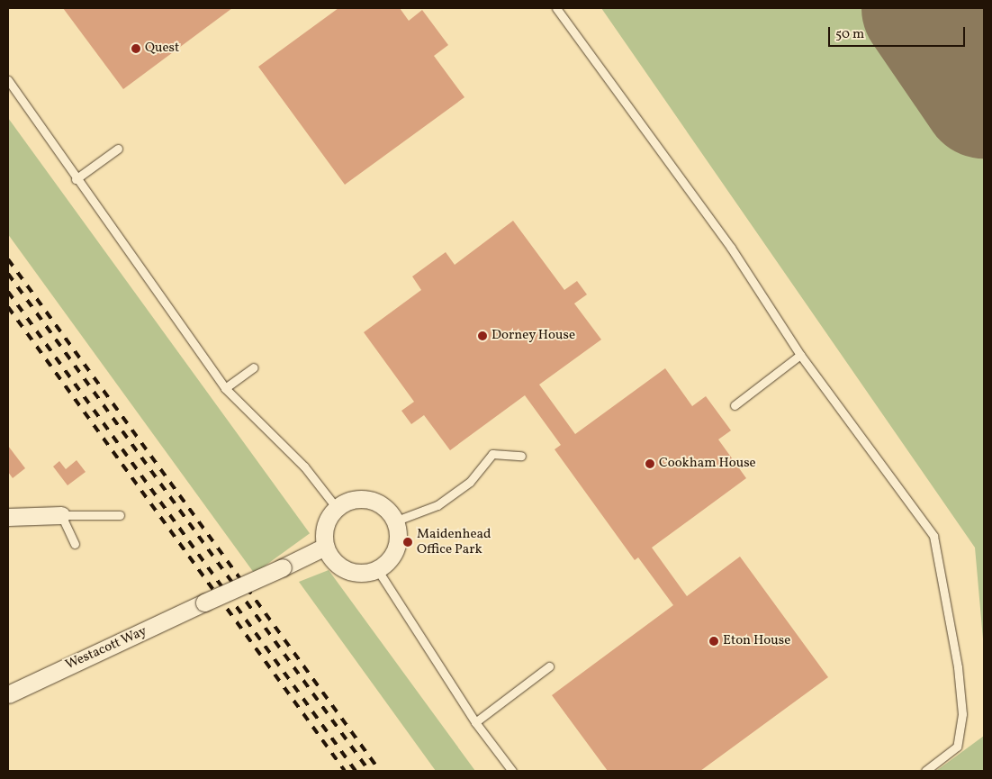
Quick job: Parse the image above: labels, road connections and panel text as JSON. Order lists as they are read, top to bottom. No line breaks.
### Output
{"streets":{"street":["Westacott Way"]},"places":["Quest","Dorney House","Cookham House","Maidenhead Office Park","Eton House"],"scale_bar":"50 m"}
